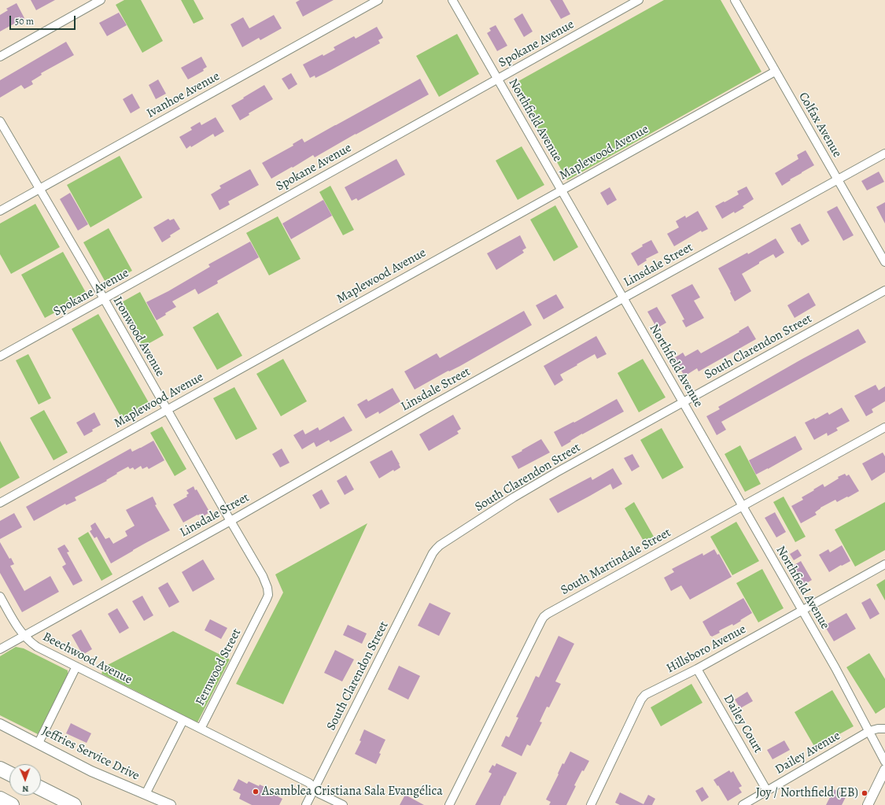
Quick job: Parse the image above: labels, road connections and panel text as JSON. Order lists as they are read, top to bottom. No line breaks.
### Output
{"streets":{"street":["Spokane Avenue","Ivanhoe Avenue","Northfield Avenue","Colfax Avenue","Maplewood Avenue","Linsdale Street","Ironwood Avenue","South Clarendon Street","South Martindale Street","Hillsboro Avenue","Beechwood Avenue","Fernwood Street","Dailey Court","Dailey Avenue","Jeffries Service Drive"]},"crossings":[["Spokane Avenue","Northfield Avenue"],["Spokane Avenue","Ironwood Avenue"],["Ivanhoe Avenue","Ironwood Avenue"],["Northfield Avenue","Maplewood Avenue"],["Northfield Avenue","Linsdale Street"],["Northfield Avenue","South Clarendon Street"],["Northfield Avenue","South Martindale Street"],["Northfield Avenue","Hillsboro Avenue"],["Northfield Avenue","Dailey Avenue"],["Colfax Avenue","Maplewood Avenue"],["Colfax Avenue","Linsdale Street"],["Maplewood Avenue","Ironwood Avenue"],["Linsdale Street","Ironwood Avenue"],["Linsdale Street","Beechwood Avenue"],["Ironwood Avenue","Fernwood Street"],["Hillsboro Avenue","Dailey Court"],["Beechwood Avenue","Fernwood Street"],["Dailey Court","Dailey Avenue"]],"places":["Asamblea Cristiana Sala Evangélica","Joy / Northfield (EB)"],"scale_bar":"50 m","north":"bottom"}
